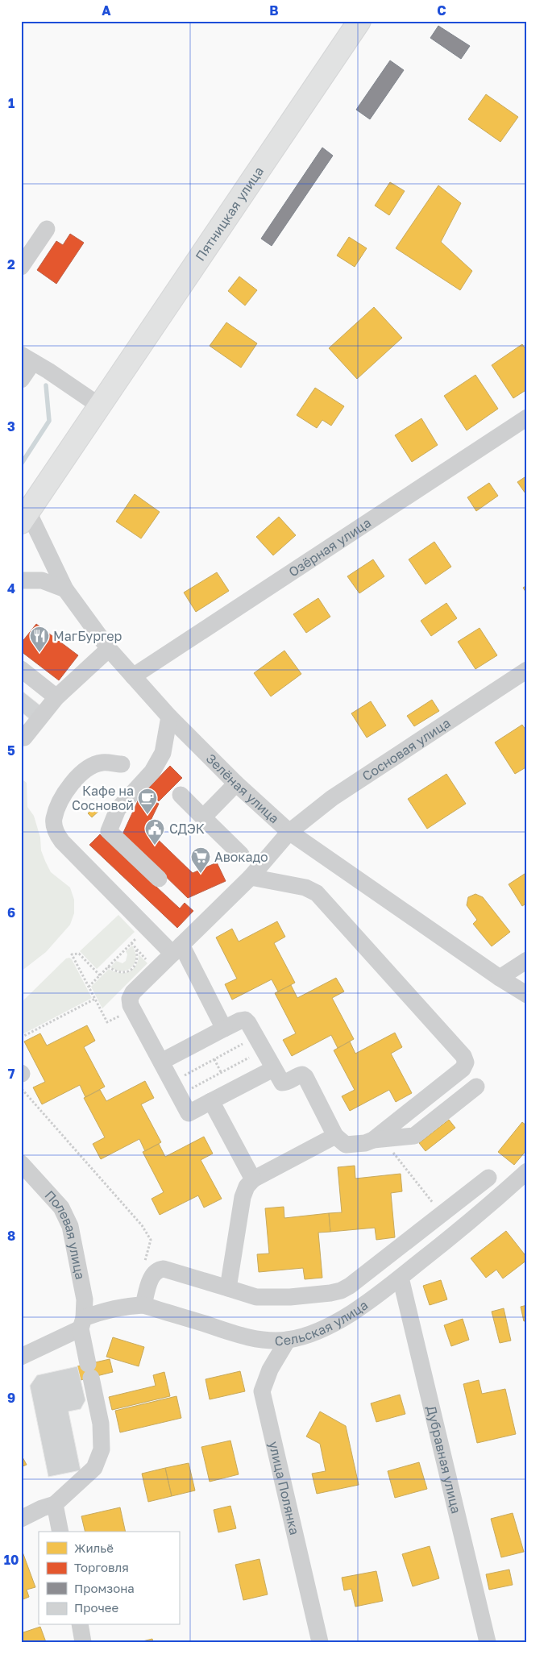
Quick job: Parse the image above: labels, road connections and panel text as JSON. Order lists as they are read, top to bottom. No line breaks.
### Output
{"streets":{"main road":["Пятницкая улица"],"street":["Озёрная улица","Сосновая улица","Зелёная улица","Полевая улица","Сельская улица","Дубравная улица","улица Полянка"]},"crossings":[["Пятницкая улица","Зелёная улица"],["Озёрная улица","Зелёная улица"],["Сосновая улица","Зелёная улица"],["Полевая улица","Сельская улица"],["Сельская улица","Дубравная улица"],["Сельская улица","улица Полянка"]],"places":{"restaurant":["МагБургер"],"cafe":["Кафе на Сосновой"],"public building":["СДЭК"],"supermarket":["Авокадо"]},"legend":["Жильё","Торговля","Промзона","Прочее"],"grid":{"columns":["A","B","C"],"rows":["1","2","3","4","5","6","7","8","9","10"]}}
